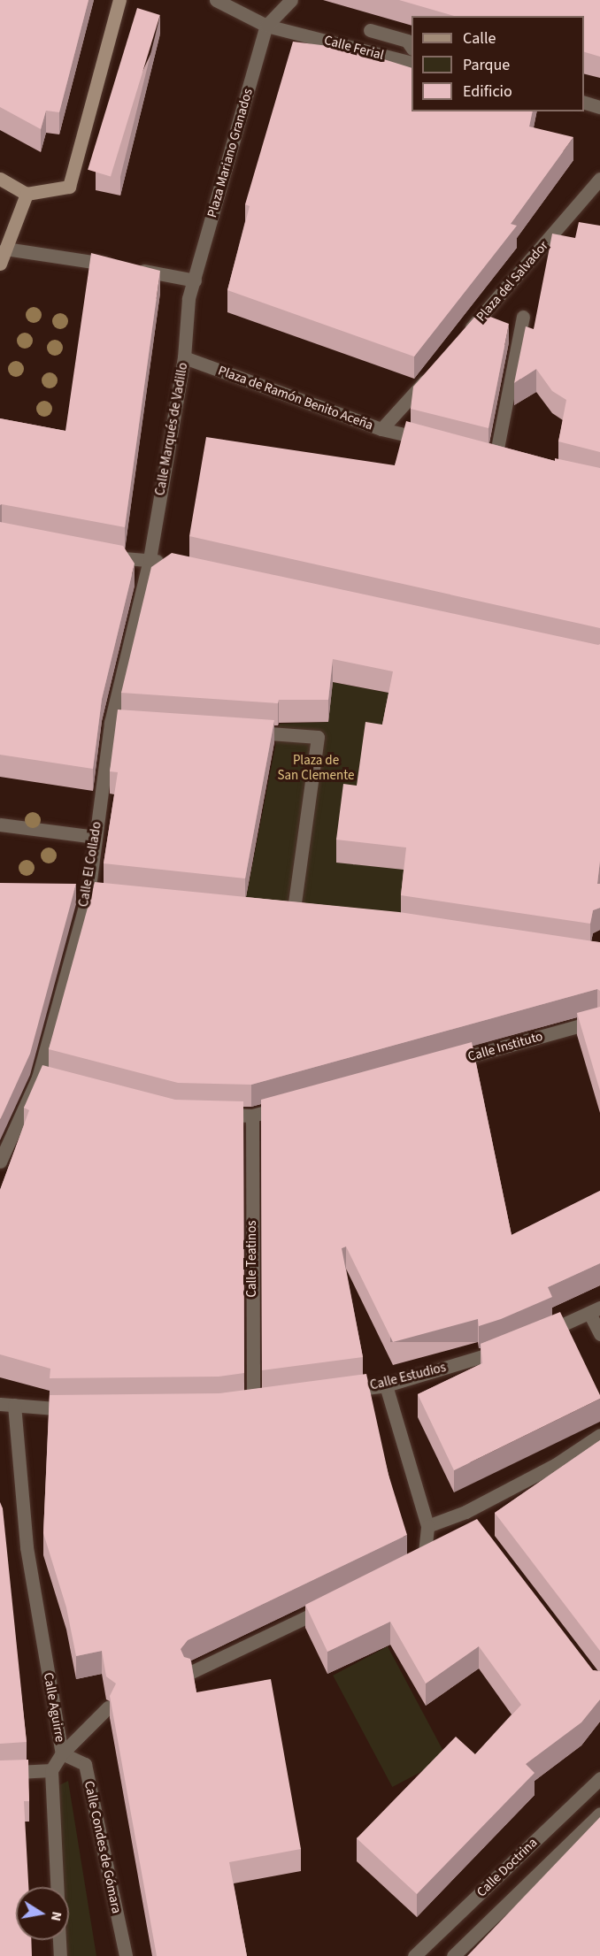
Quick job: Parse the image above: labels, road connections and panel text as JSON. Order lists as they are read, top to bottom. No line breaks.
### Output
{"streets":{"street":["Calle Ferial","Plaza Mariano Granados","Plaza del Salvador","Plaza de Ramón Benito Aceña","Calle Marqués de Vadillo","Calle El Collado","Calle Instituto","Calle Teatinos","Calle Estudios","Calle Aguirre","Calle Condes de Gómara","Calle Doctrina"]},"crossings":[["Calle Ferial","Plaza Mariano Granados"],["Plaza Mariano Granados","Calle Marqués de Vadillo"],["Plaza de Ramón Benito Aceña","Calle Marqués de Vadillo"],["Calle Marqués de Vadillo","Calle El Collado"],["Calle Aguirre","Calle Condes de Gómara"]],"parks":["Plaza de San Clemente"],"legend":["Calle","Parque","Edificio"],"north":"right"}
